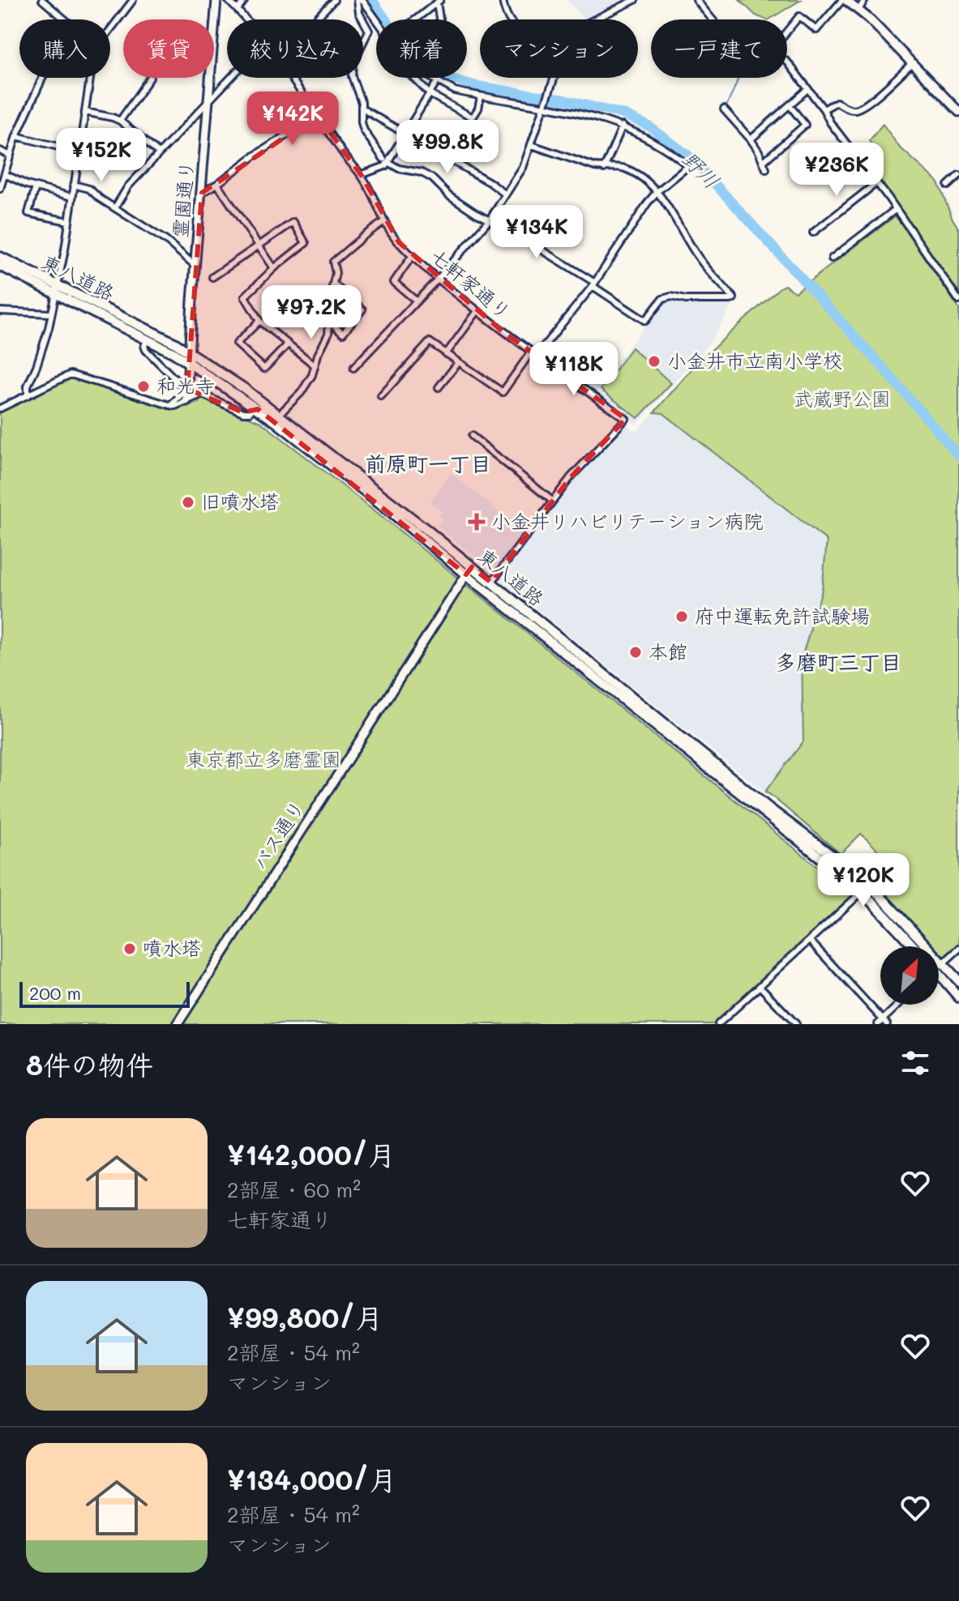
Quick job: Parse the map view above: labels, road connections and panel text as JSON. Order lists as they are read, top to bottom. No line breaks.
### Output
{"streets":{"main road":["東八道路"],"street":["霊園通り","七軒家通り","バス通り"]},"crossings":[["霊園通り","東八道路"],["東八道路","七軒家通り"],["東八道路","バス通り"]],"districts":["前原町一丁目","多磨町三丁目"],"water":["野川"],"parks":["武蔵野公園","東京都立多磨霊園"],"places":{"other":["小金井市立南小学校","和光寺","旧噴水塔","府中運転免許試験場","本館","噴水塔"],"health":["小金井リハビリテーション病院"]},"scale_bar":"200 m","north":"top right","page":{"chip":["購入","賃貸","絞り込み","新着","マンション","一戸建て"],"price":["¥142K","¥99.8K","¥152K","¥236K","¥134K","¥97.2K","¥118K","¥120K"],"scale":"200 m","heading":"8件の物件","list":[{"name":"¥142,000/月","note":"2部屋 · 60 m² · 七軒家通り"},{"name":"¥99,800/月","note":"2部屋 · 54 m² · マンション"},{"name":"¥134,000/月","note":"2部屋 · 54 m² · マンション"}]}}
